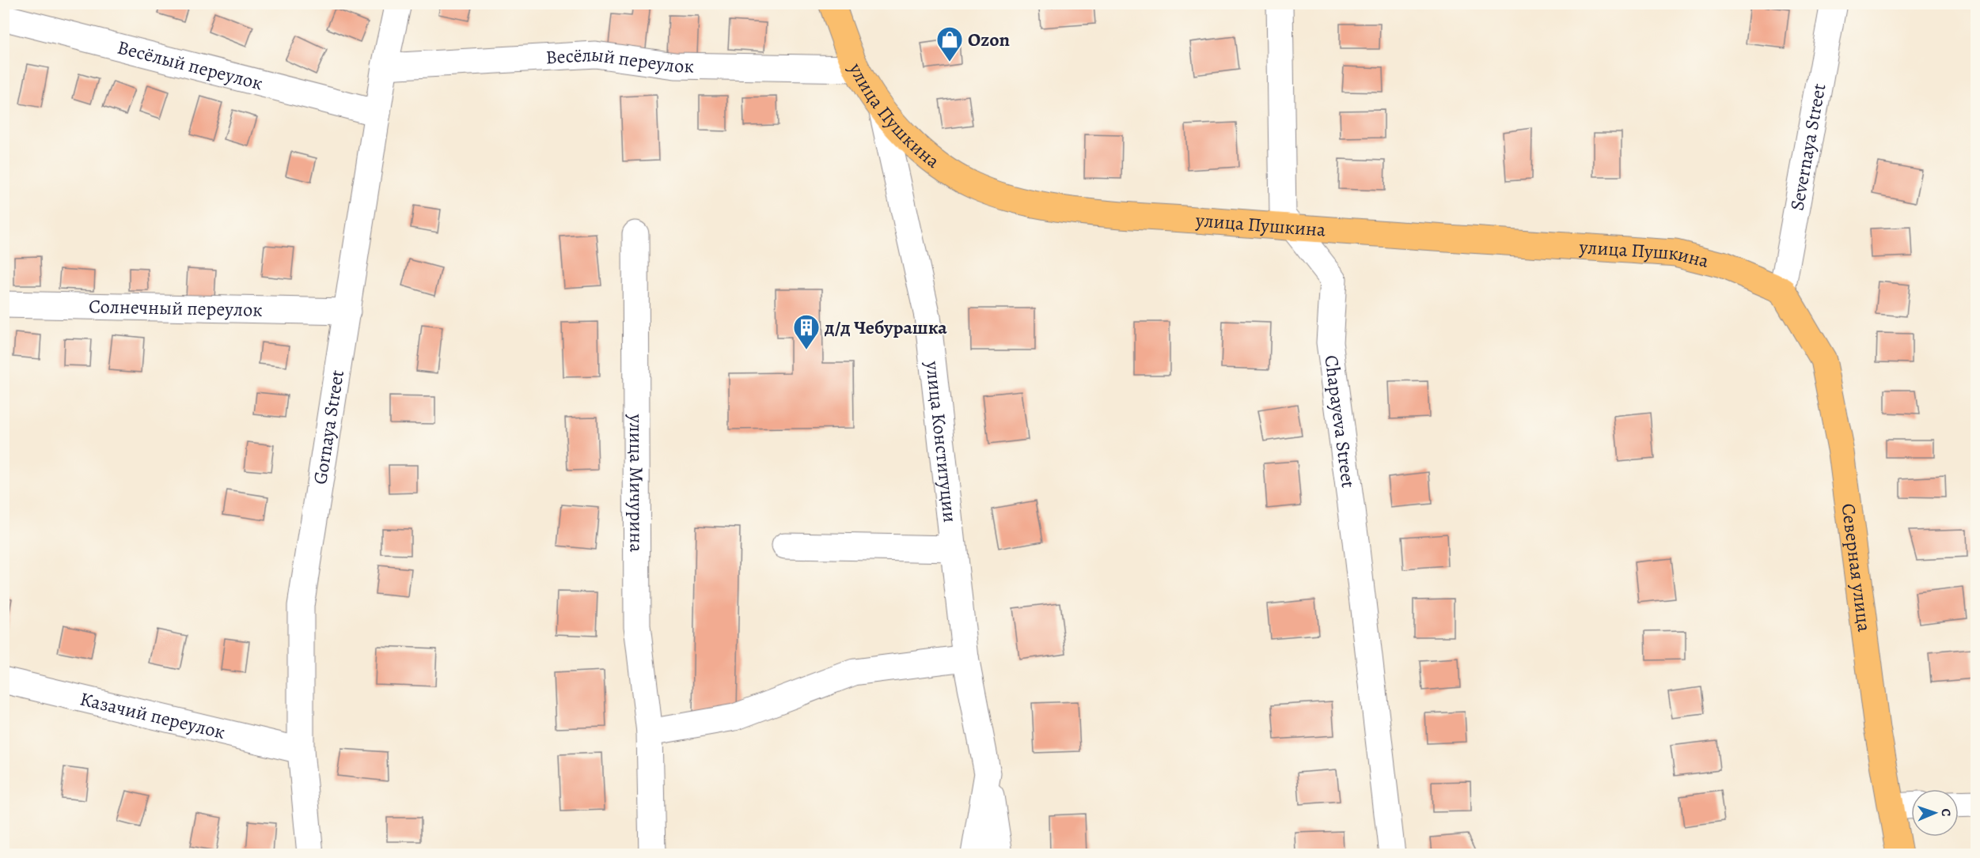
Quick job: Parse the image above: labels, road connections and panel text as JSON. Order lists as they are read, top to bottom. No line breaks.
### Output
{"streets":{"main road":["улица Пушкина","Северная улица"],"street":["Весёлый переулок","Severnaya Street","Солнечный переулок","Chapayeva Street","Gornaya Street","улица Конституции","улица Мичурина","Казачий переулок"]},"crossings":[["Весёлый переулок","улица Пушкина"],["Весёлый переулок","Gornaya Street"],["улица Пушкина","Severnaya Street"],["улица Пушкина","Chapayeva Street"],["улица Пушкина","улица Конституции"],["улица Пушкина","Северная улица"],["Severnaya Street","Северная улица"],["Солнечный переулок","Gornaya Street"],["Gornaya Street","Казачий переулок"]],"places":{"shop":["Ozon"],"building":["д/д Чебурашка"]},"north":"right"}
